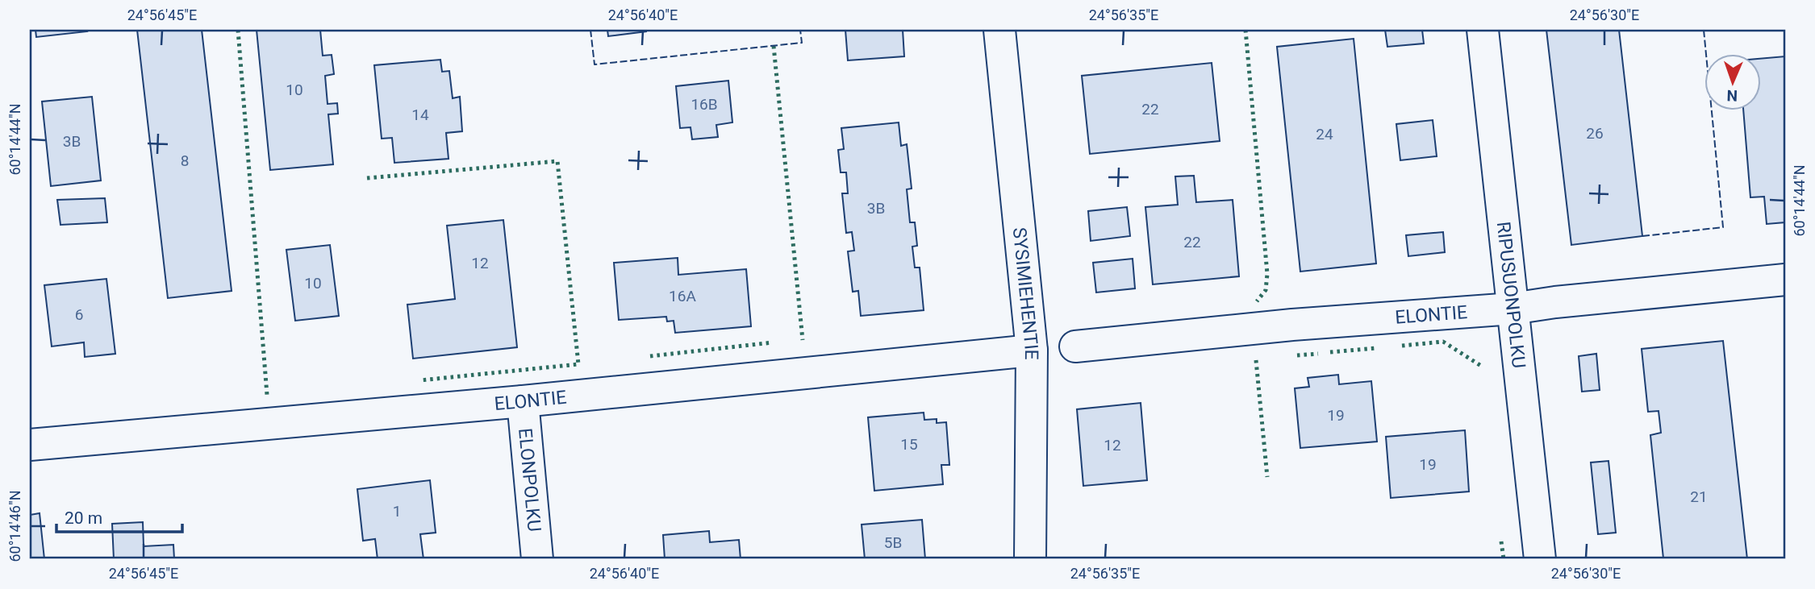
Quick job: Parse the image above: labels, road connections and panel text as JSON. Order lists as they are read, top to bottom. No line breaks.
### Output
{"streets":{"street":["SYSIMIEHENTIE","RIPUSUONPOLKU","ELONTIE","ELONPOLKU"]},"crossings":[["SYSIMIEHENTIE","ELONTIE"],["RIPUSUONPOLKU","ELONTIE"],["ELONTIE","ELONPOLKU"]],"house_numbers":["10","16B","22","14","26","24","3B","8","3B","22","12","10","16A","6","19","15","12","19","21","1","5B"],"scale_bar":"20 m","north":"bottom","coordinates":["24°56'45\"E","24°56'40\"E","24°56'35\"E","24°56'30\"E","60°14'44\"N","60°14'46\"N"]}
